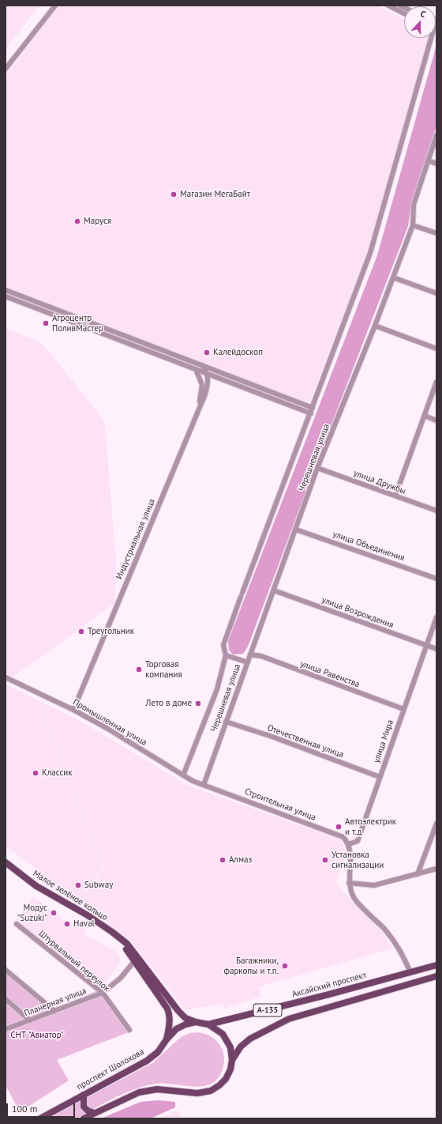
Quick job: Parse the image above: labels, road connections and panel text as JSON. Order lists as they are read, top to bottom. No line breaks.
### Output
{"streets":{"main road":["Малое зелёное кольцо","Аксайский проспект","А-135","проспект Шолохова"],"street":["Черешневая улица","улица Дружбы","Индустриальная улица","улица Объединения","улица Возрождения","улица Равенства","Промышленная улица","Отечественная улица","улица Мира","Строительная улица","Штурвальный переулок","Планерная улица"]},"crossings":[["Черешневая улица","улица Дружбы"],["Черешневая улица","улица Объединения"],["Черешневая улица","улица Возрождения"],["Черешневая улица","улица Равенства"],["Черешневая улица","Промышленная улица"],["Черешневая улица","Отечественная улица"],["Черешневая улица","Строительная улица"],["Индустриальная улица","Промышленная улица"],["улица Возрождения","улица Мира"],["улица Равенства","улица Мира"],["Промышленная улица","Строительная улица"],["Отечественная улица","улица Мира"],["улица Мира","Строительная улица"],["Малое зелёное кольцо","Планерная улица"],["Малое зелёное кольцо","проспект Шолохова"],["Штурвальный переулок","Планерная улица"],["Аксайский проспект","проспект Шолохова"],["А-135","проспект Шолохова"]],"parks":["СНТ \"Авиатор\""],"places":["Магазин МегаБайт","Маруся","Агроцентр ПоливМастер","Калейдоскоп","Треугольник","Торговая компания","Лето в доме","Классик","Автоэлектрик и т.д","Алмаз","Установка сигнализации","Subway","Модус \"Suzuki\"","Haval","Багажники, фаркопы и т.п."],"scale_bar":"100 m","north":"top"}
